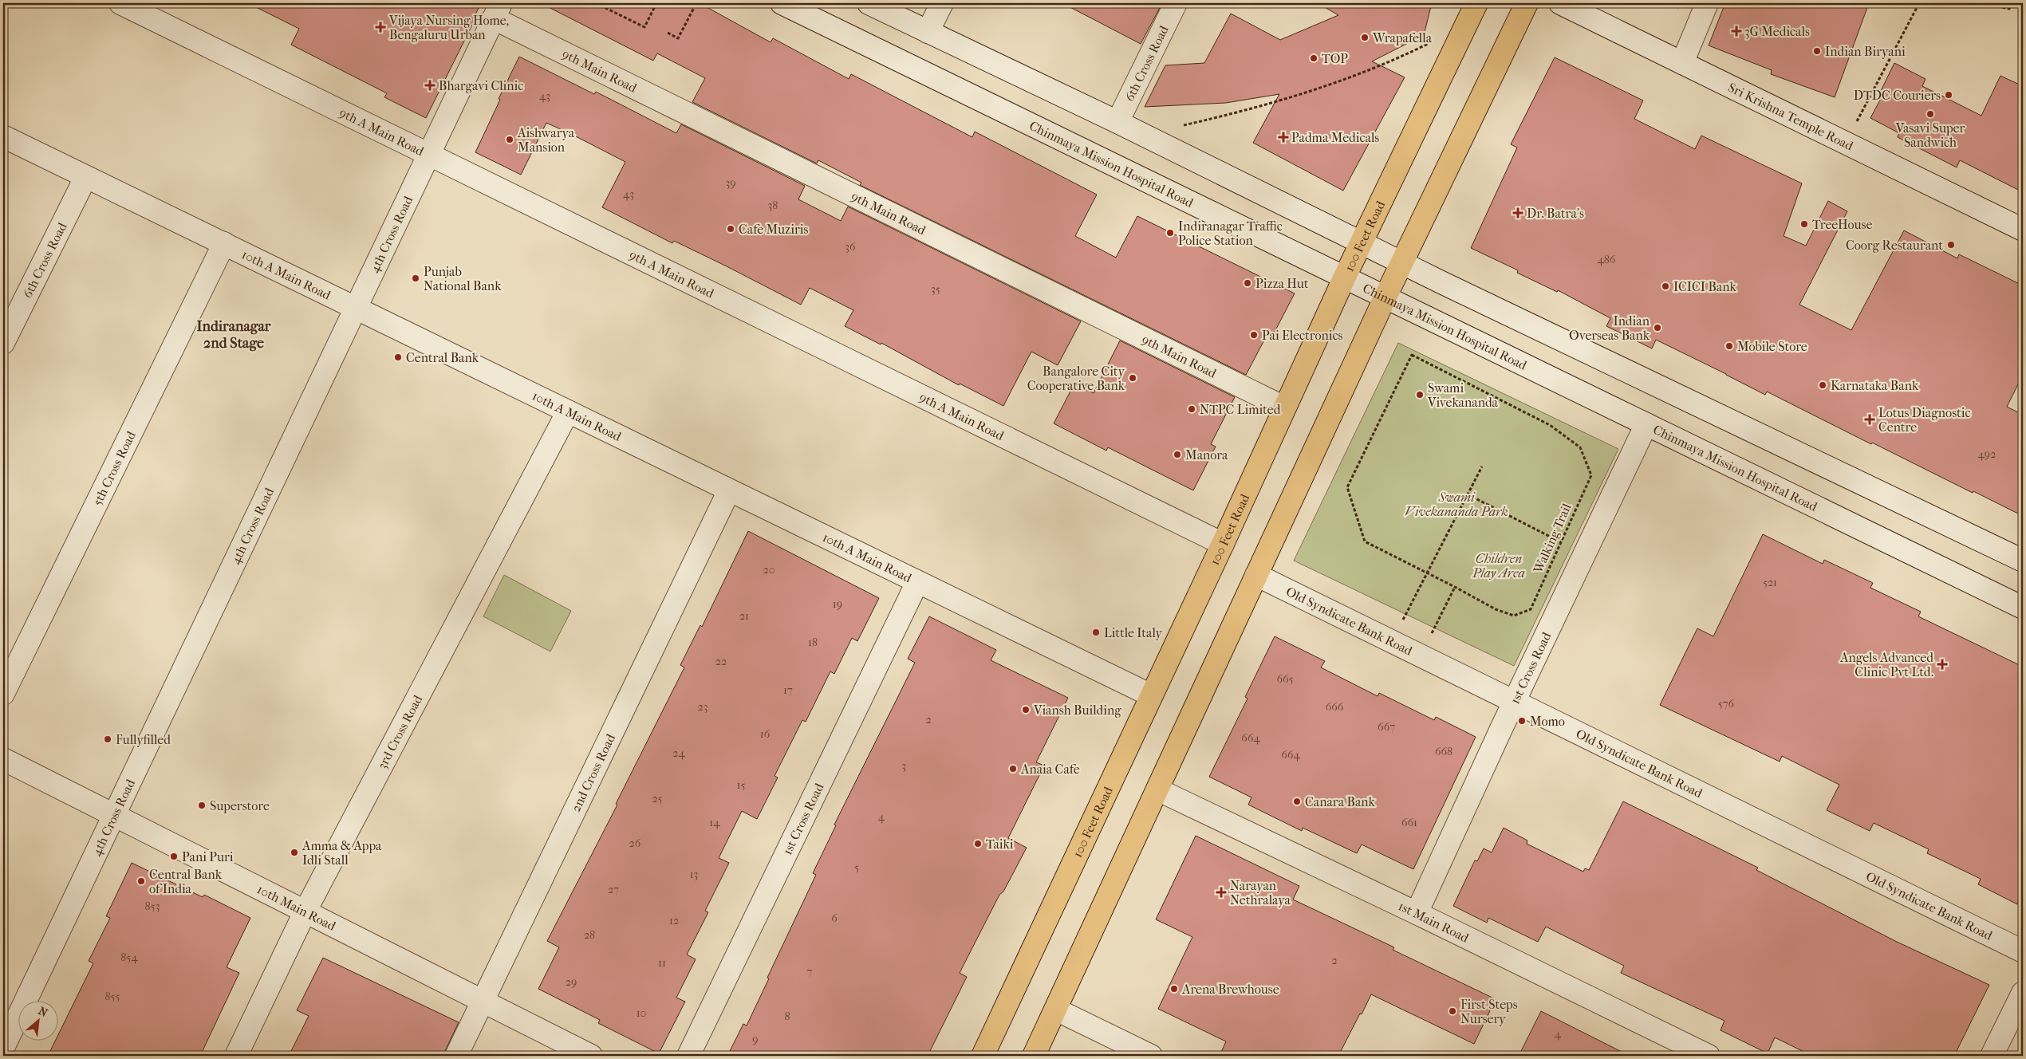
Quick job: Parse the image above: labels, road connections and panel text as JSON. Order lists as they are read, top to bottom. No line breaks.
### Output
{"streets":{"main road":["100 Feet Road"],"street":["6th Cross Road","9th Main Road","Sri Krishna Temple Road","9th A Main Road","Chinmaya Mission Hospital Road","4th Cross Road","10th A Main Road","5th Cross Road","Old Syndicate Bank Road","1st Cross Road","3rd Cross Road","2nd Cross Road","10th Main Road","1st Main Road"],"path":["Walking Trail"]},"crossings":[["6th Cross Road","10th A Main Road"],["9th Main Road","4th Cross Road"],["9th Main Road","100 Feet Road"],["9th A Main Road","4th Cross Road"],["9th A Main Road","100 Feet Road"],["Chinmaya Mission Hospital Road","100 Feet Road"],["Chinmaya Mission Hospital Road","1st Cross Road"],["4th Cross Road","10th A Main Road"],["4th Cross Road","10th Main Road"],["100 Feet Road","10th A Main Road"],["10th A Main Road","5th Cross Road"],["10th A Main Road","1st Cross Road"],["10th A Main Road","3rd Cross Road"],["10th A Main Road","2nd Cross Road"],["Old Syndicate Bank Road","1st Cross Road"],["1st Cross Road","1st Main Road"],["3rd Cross Road","10th Main Road"],["2nd Cross Road","10th Main Road"]],"districts":["Indiranagar 2nd Stage"],"parks":["Swami Vivekananda Park","Children Play Area"],"places":{"health":["Vijaya Nursing Home, Bengaluru Urban","3G Medicals","Bhargavi Clinic","Padma Medicals","Dr. Batra's","Lotus Diagnostic Centre","Angels Advanced Clinic Pvt Ltd.","Narayan Nethralaya"],"other":["Wrapafella","Indian Biryani","TOP","DTDC Couriers","Vasavi Super Sandwich","Aishwarya Mansion","TreeHouse","Cafe Muziris","Indiranagar Traffic Police Station","Coorg Restaurant","Punjab National Bank","Pizza Hut","ICICI Bank","Indian Overseas Bank","Pai Electronics","Mobile Store","Central Bank","Bangalore City Cooperative Bank","Karnataka Bank","Swami Vivekananda","NTPC Limited","Manora","Little Italy","Viansh Building","Momo","Fullyfilled","Anaia Cafe","Canara Bank","Superstore","Taiki","Amma & Appa Idli Stall","Pani Puri","Central Bank of India","Arena Brewhouse","First Steps Nursery"]},"house_numbers":["43","39","43","38","36","486","35","492","20","521","19","21","18","22","665","17","576","23","666","2","667","16","664","668","24","664","3","15","25","4","14","661","26","5","13","27","853","6","12","28","854","2","11","7","29","855","10","8","4","9"],"north":"top right"}
